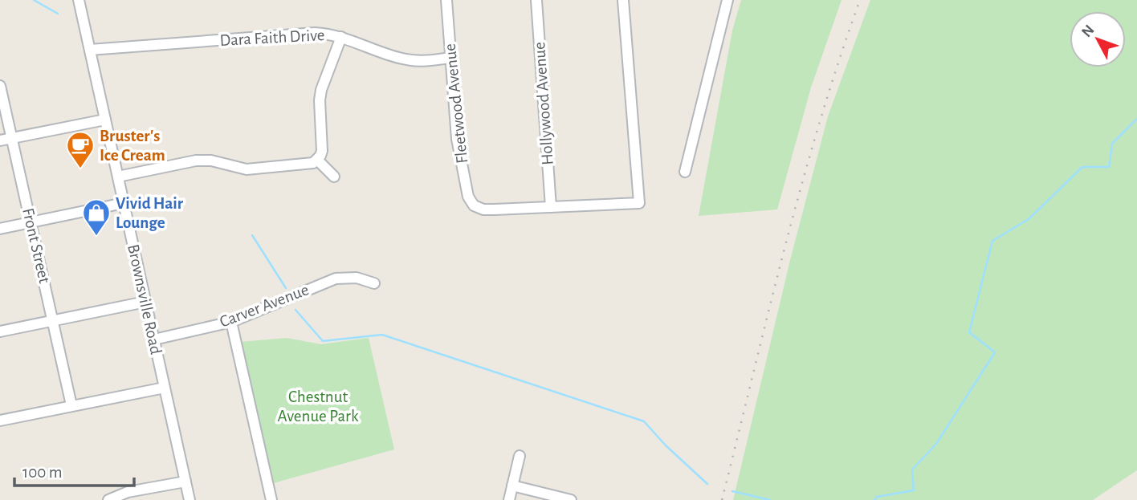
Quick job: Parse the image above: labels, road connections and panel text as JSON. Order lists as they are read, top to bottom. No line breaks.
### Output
{"streets":{"street":["Dara Faith Drive","Fleetwood Avenue","Hollywood Avenue","Front Street","Brownsville Road","Carver Avenue"]},"crossings":[["Dara Faith Drive","Fleetwood Avenue"],["Dara Faith Drive","Brownsville Road"],["Fleetwood Avenue","Hollywood Avenue"],["Brownsville Road","Carver Avenue"]],"parks":["Chestnut Avenue Park"],"places":{"cafe":["Bruster's Ice Cream"],"shop":["Vivid Hair Lounge"]},"scale_bar":"100 m","north":"top left"}
